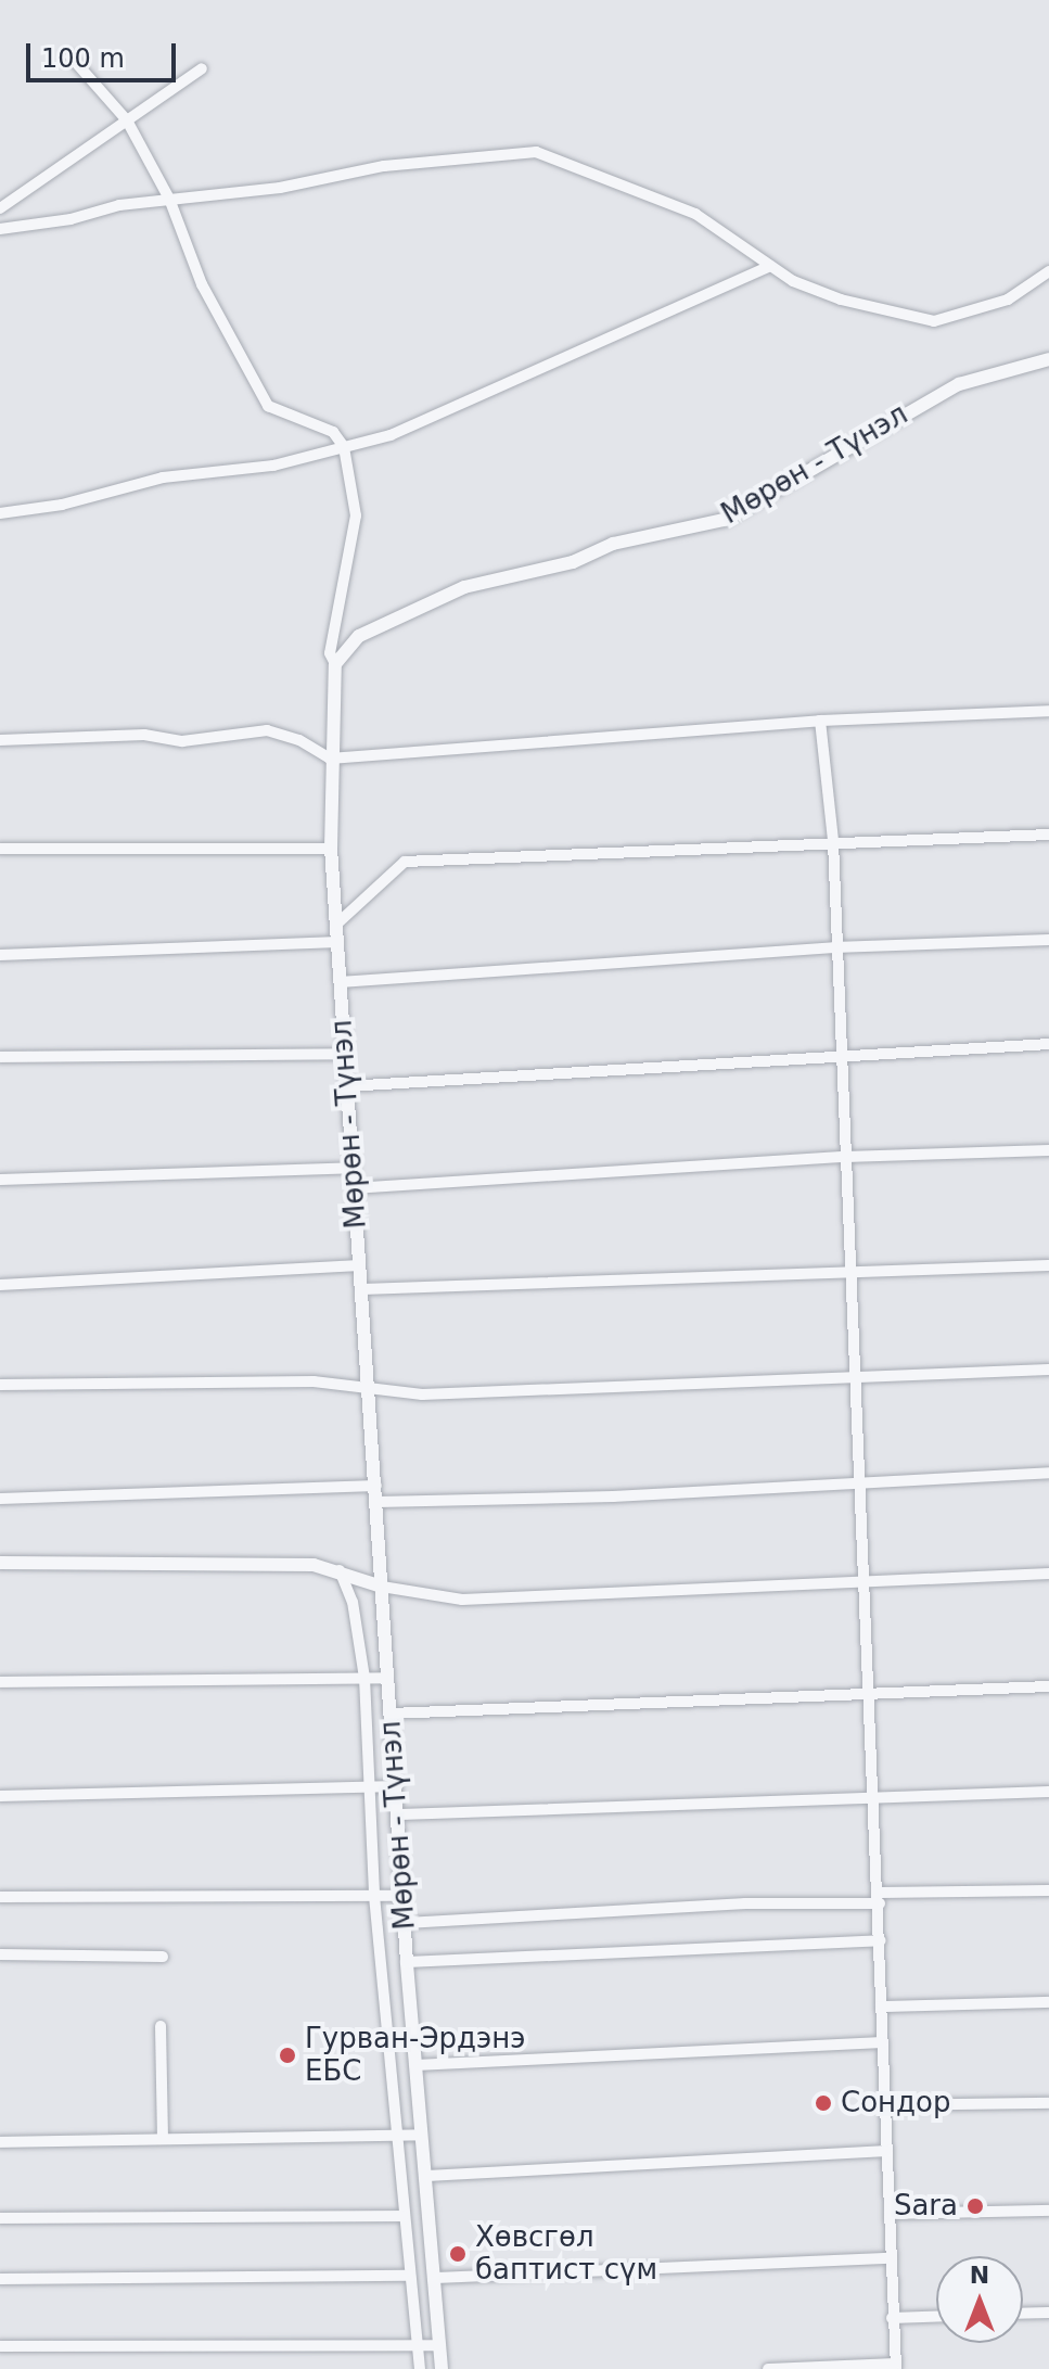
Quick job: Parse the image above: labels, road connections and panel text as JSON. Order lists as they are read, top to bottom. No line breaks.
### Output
{"streets":{"street":["Мөрөн - Түнэл"]},"places":["Гурван-Эрдэнэ ЕБС","Сондор","Sara","Хөвсгөл баптист сүм"],"scale_bar":"100 m","north":"top"}
